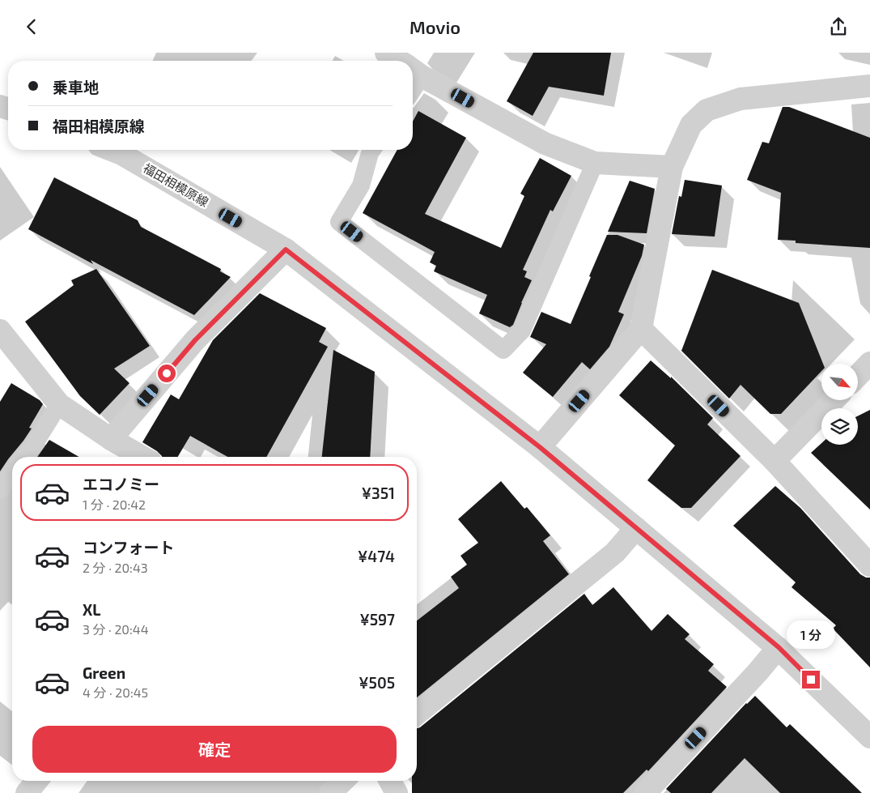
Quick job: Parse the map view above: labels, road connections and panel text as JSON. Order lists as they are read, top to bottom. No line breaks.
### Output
{"streets":{"street":["福田相模原線"]},"north":"bottom right","page":{"header":"Movio","banner":["乗車地","福田相模原線"],"list":[{"name":"エコノミー","note":"1 分 · 20:42","value":"¥351"},{"name":"コンフォート","note":"2 分 · 20:43","value":"¥474"},{"name":"XL","note":"3 分 · 20:44","value":"¥597"},{"name":"Green","note":"4 分 · 20:45","value":"¥505"}],"bubble":"1 分","buttons":"確定"}}
